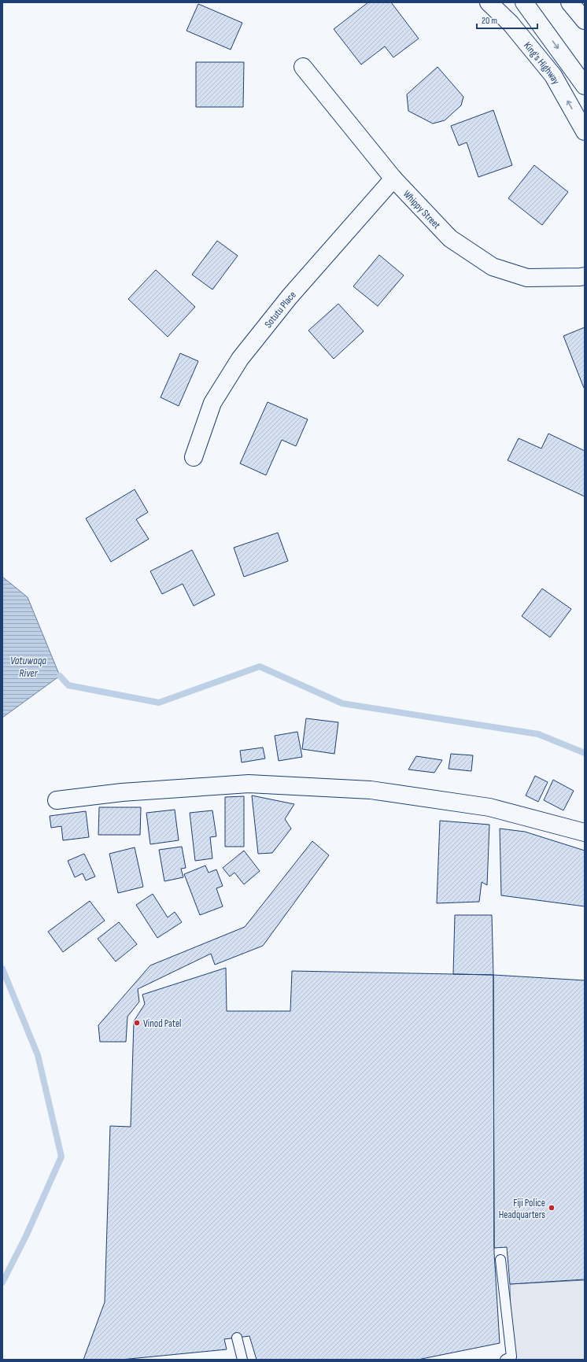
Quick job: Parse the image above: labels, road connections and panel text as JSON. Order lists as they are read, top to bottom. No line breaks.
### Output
{"streets":{"main road":["King's Highway","Whippy Street","Sotutu Place"]},"crossings":[["Whippy Street","Sotutu Place"]],"water":["Vatuwaqa River"],"places":["Vinod Patel","Fiji Police Headquarters"],"scale_bar":"20 m"}
